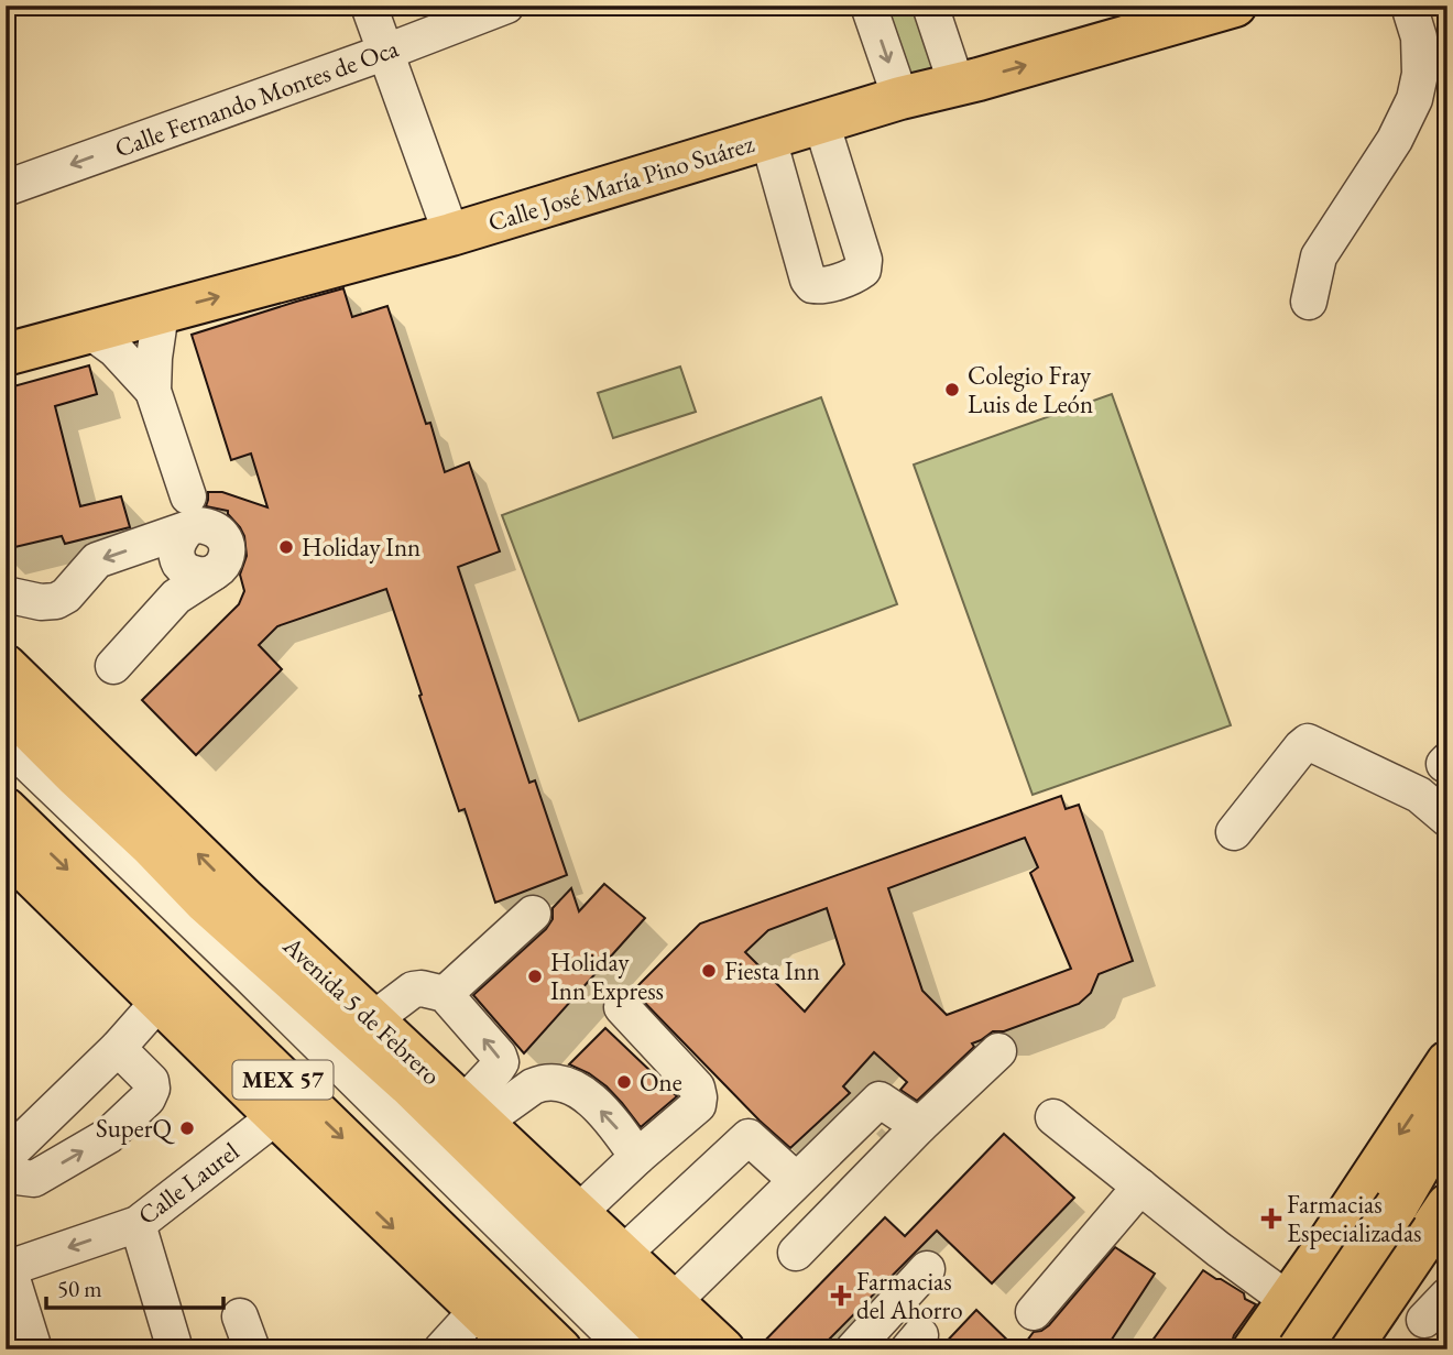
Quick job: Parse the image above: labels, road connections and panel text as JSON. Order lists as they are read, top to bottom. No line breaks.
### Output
{"streets":{"main road":["Calle José María Pino Suárez","Avenida 5 de Febrero","MEX 57"],"street":["Calle Fernando Montes de Oca","Calle Laurel"]},"one_way":["Calle Fernando Montes de Oca","Calle José María Pino Suárez"],"places":{"other":["Colegio Fray Luis de León","Holiday Inn","Fiesta Inn","Holiday Inn Express","One","SuperQ"],"health":["Farmacias Especializadas","Farmacias del Ahorro"]},"scale_bar":"50 m"}
